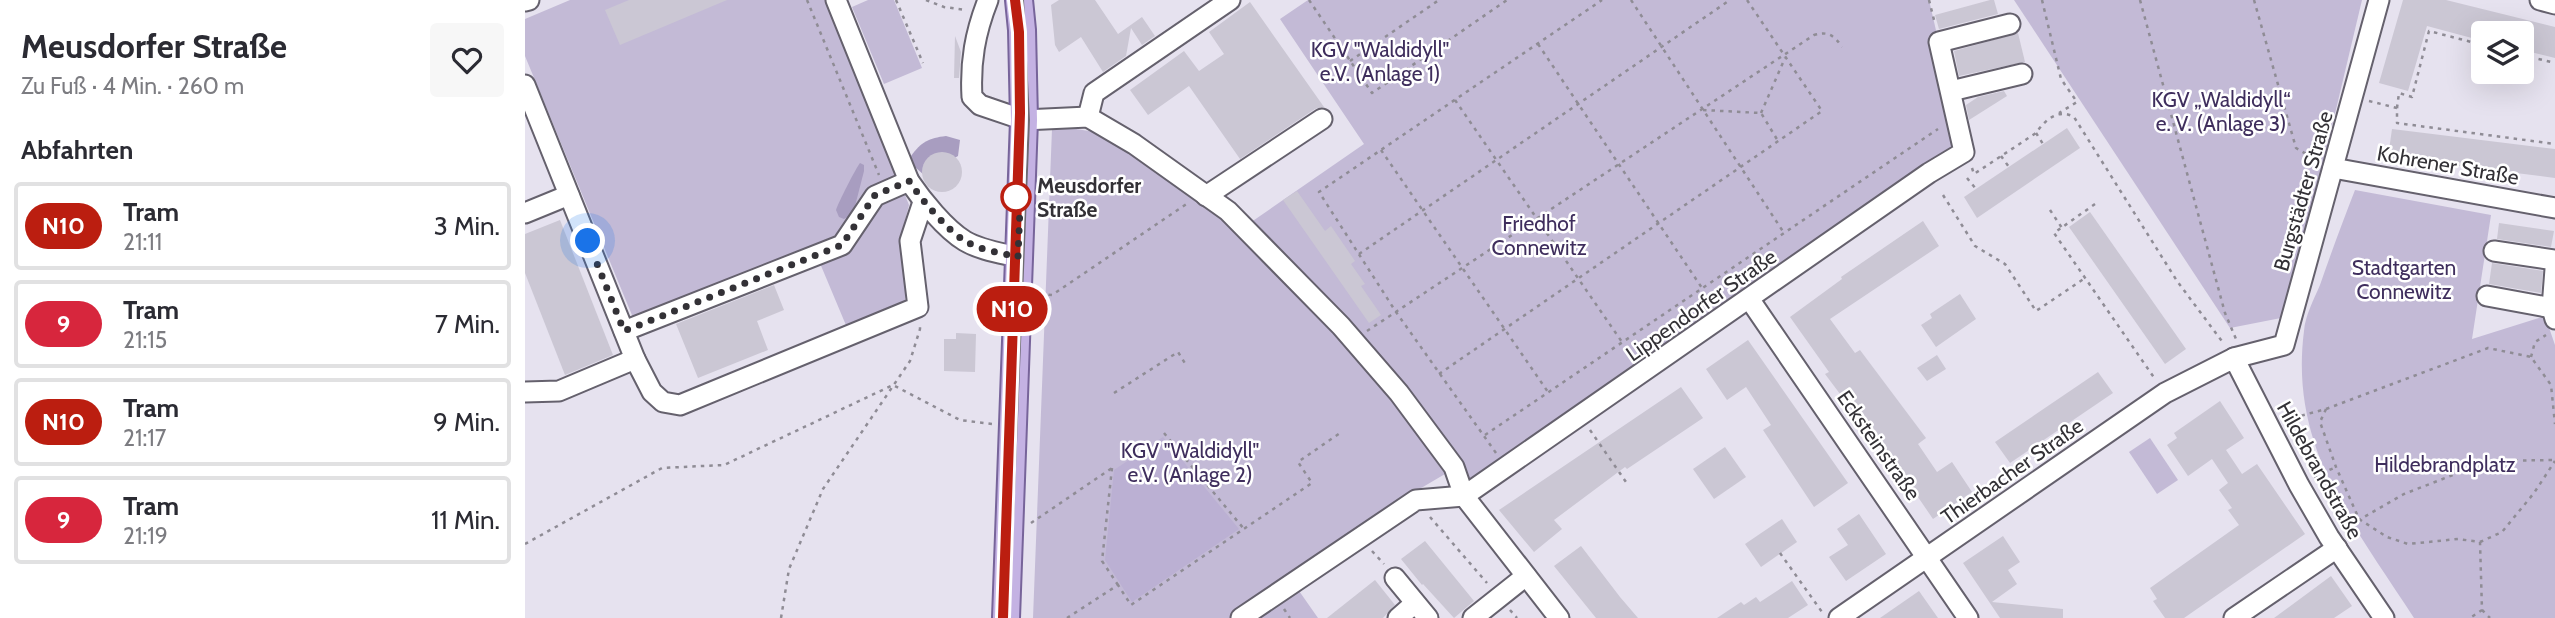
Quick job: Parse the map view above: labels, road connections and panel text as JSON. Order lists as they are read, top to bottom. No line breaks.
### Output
{"streets":{"street":["Kohrener Straße","Burgstädter Straße","Lippendorfer Straße","Ecksteinstraße","Hildebrandstraße","Thierbacher Straße"]},"crossings":[["Kohrener Straße","Burgstädter Straße"],["Burgstädter Straße","Hildebrandstraße"],["Burgstädter Straße","Thierbacher Straße"],["Lippendorfer Straße","Ecksteinstraße"],["Ecksteinstraße","Thierbacher Straße"],["Hildebrandstraße","Thierbacher Straße"]],"parks":["KGV \"Waldidyll\" e.V. (Anlage 1)","KGV „Waldidyll“ e. V. (Anlage 3)","Friedhof Connewitz","Stadtgarten Connewitz","KGV \"Waldidyll\" e.V. (Anlage 2)","Hildebrandplatz"],"places":["Meusdorfer Straße"],"lines":["tram line N10"],"page":{"heading":[["Meusdorfer Straße","Zu Fuß · 4 Min. · 260 m"],"Abfahrten"],"on_map":"N10","list":[{"mark":"N10","name":"Tram","note":"21:11","value":"3 Min."},{"mark":"9","name":"Tram","note":"21:15","value":"7 Min."},{"mark":"N10","name":"Tram","note":"21:17","value":"9 Min."},{"mark":"9","name":"Tram","note":"21:19","value":"11 Min."}]}}
